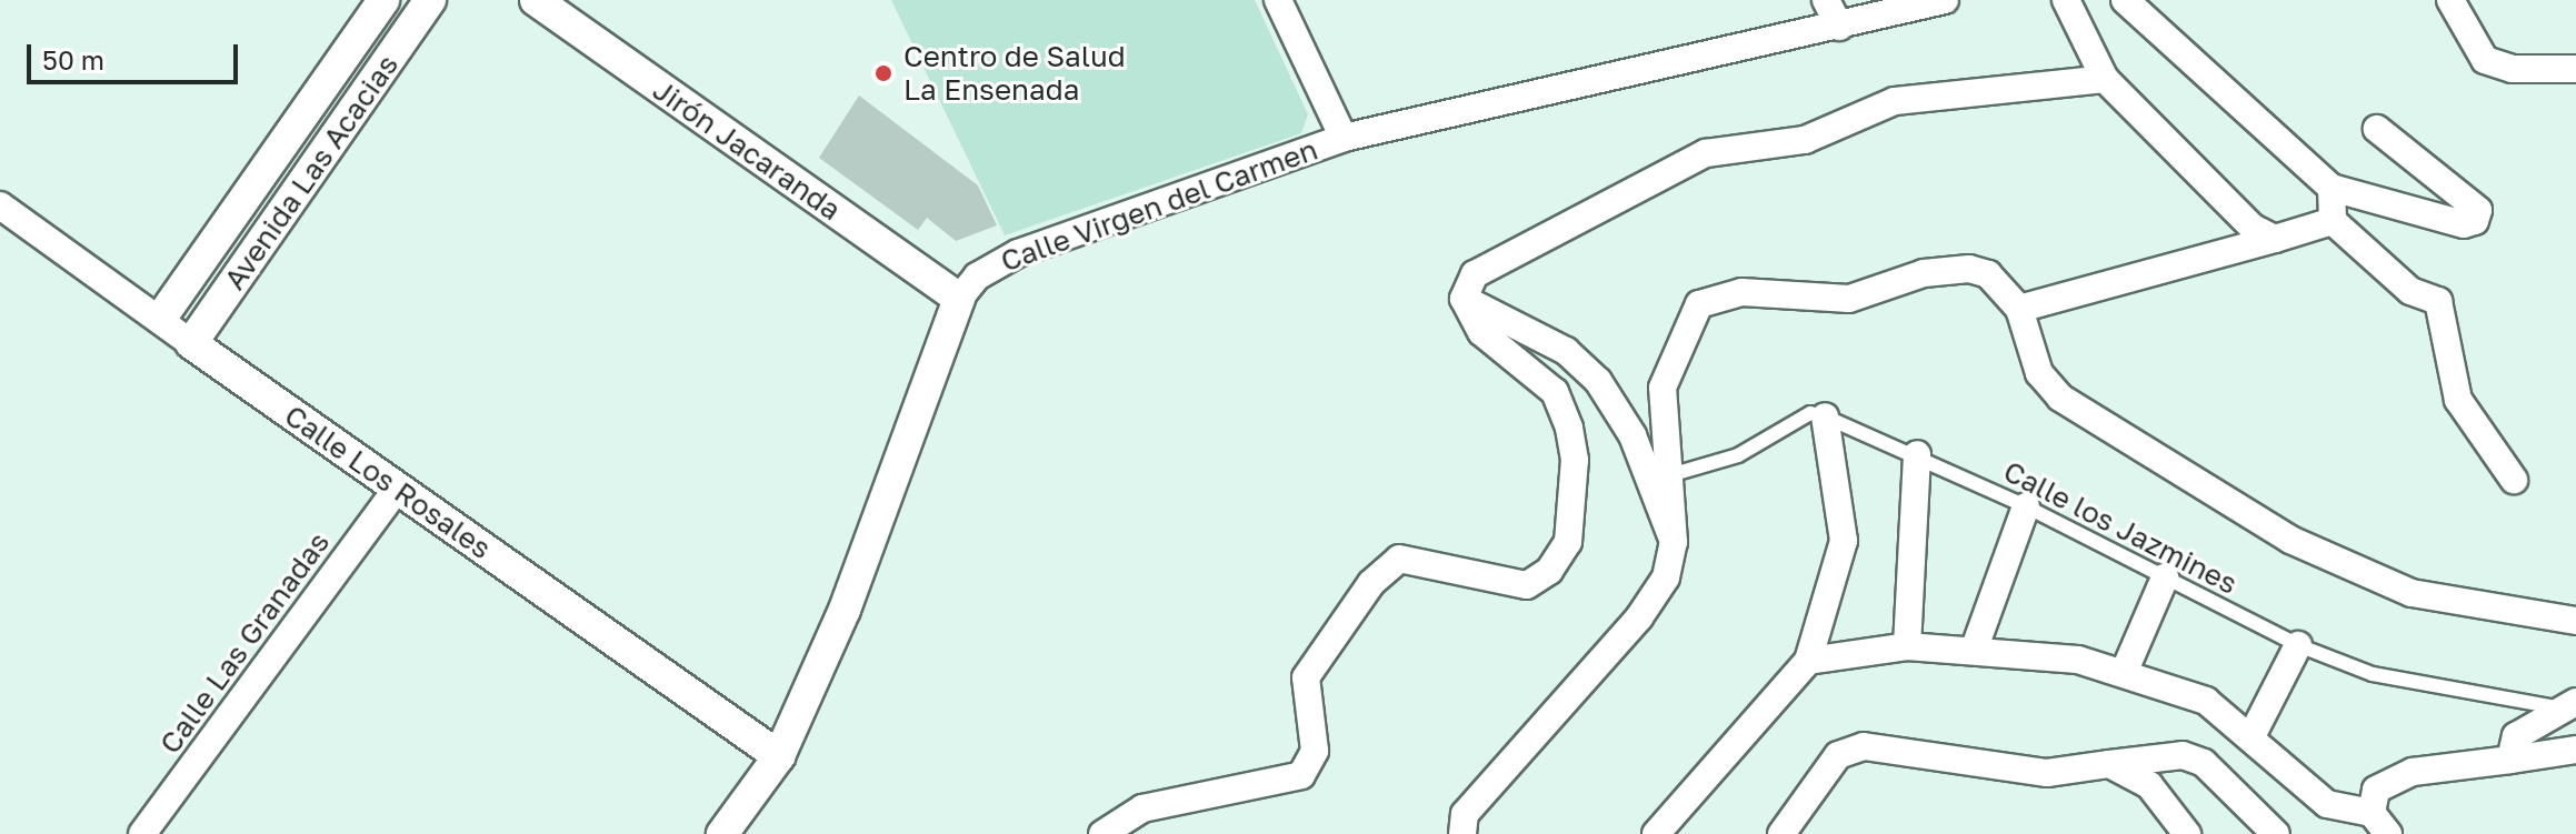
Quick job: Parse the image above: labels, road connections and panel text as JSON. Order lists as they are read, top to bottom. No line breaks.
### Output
{"streets":{"street":["Jirón Jacaranda","Avenida Las Acacias","Calle Virgen del Carmen","Calle Los Rosales","Calle Las Granadas"],"lane":["Calle los Jazmines"]},"crossings":[["Jirón Jacaranda","Calle Virgen del Carmen"],["Avenida Las Acacias","Calle Los Rosales"],["Calle Virgen del Carmen","Calle Los Rosales"],["Calle Los Rosales","Calle Las Granadas"]],"places":["Centro de Salud La Ensenada"],"scale_bar":"50 m"}
